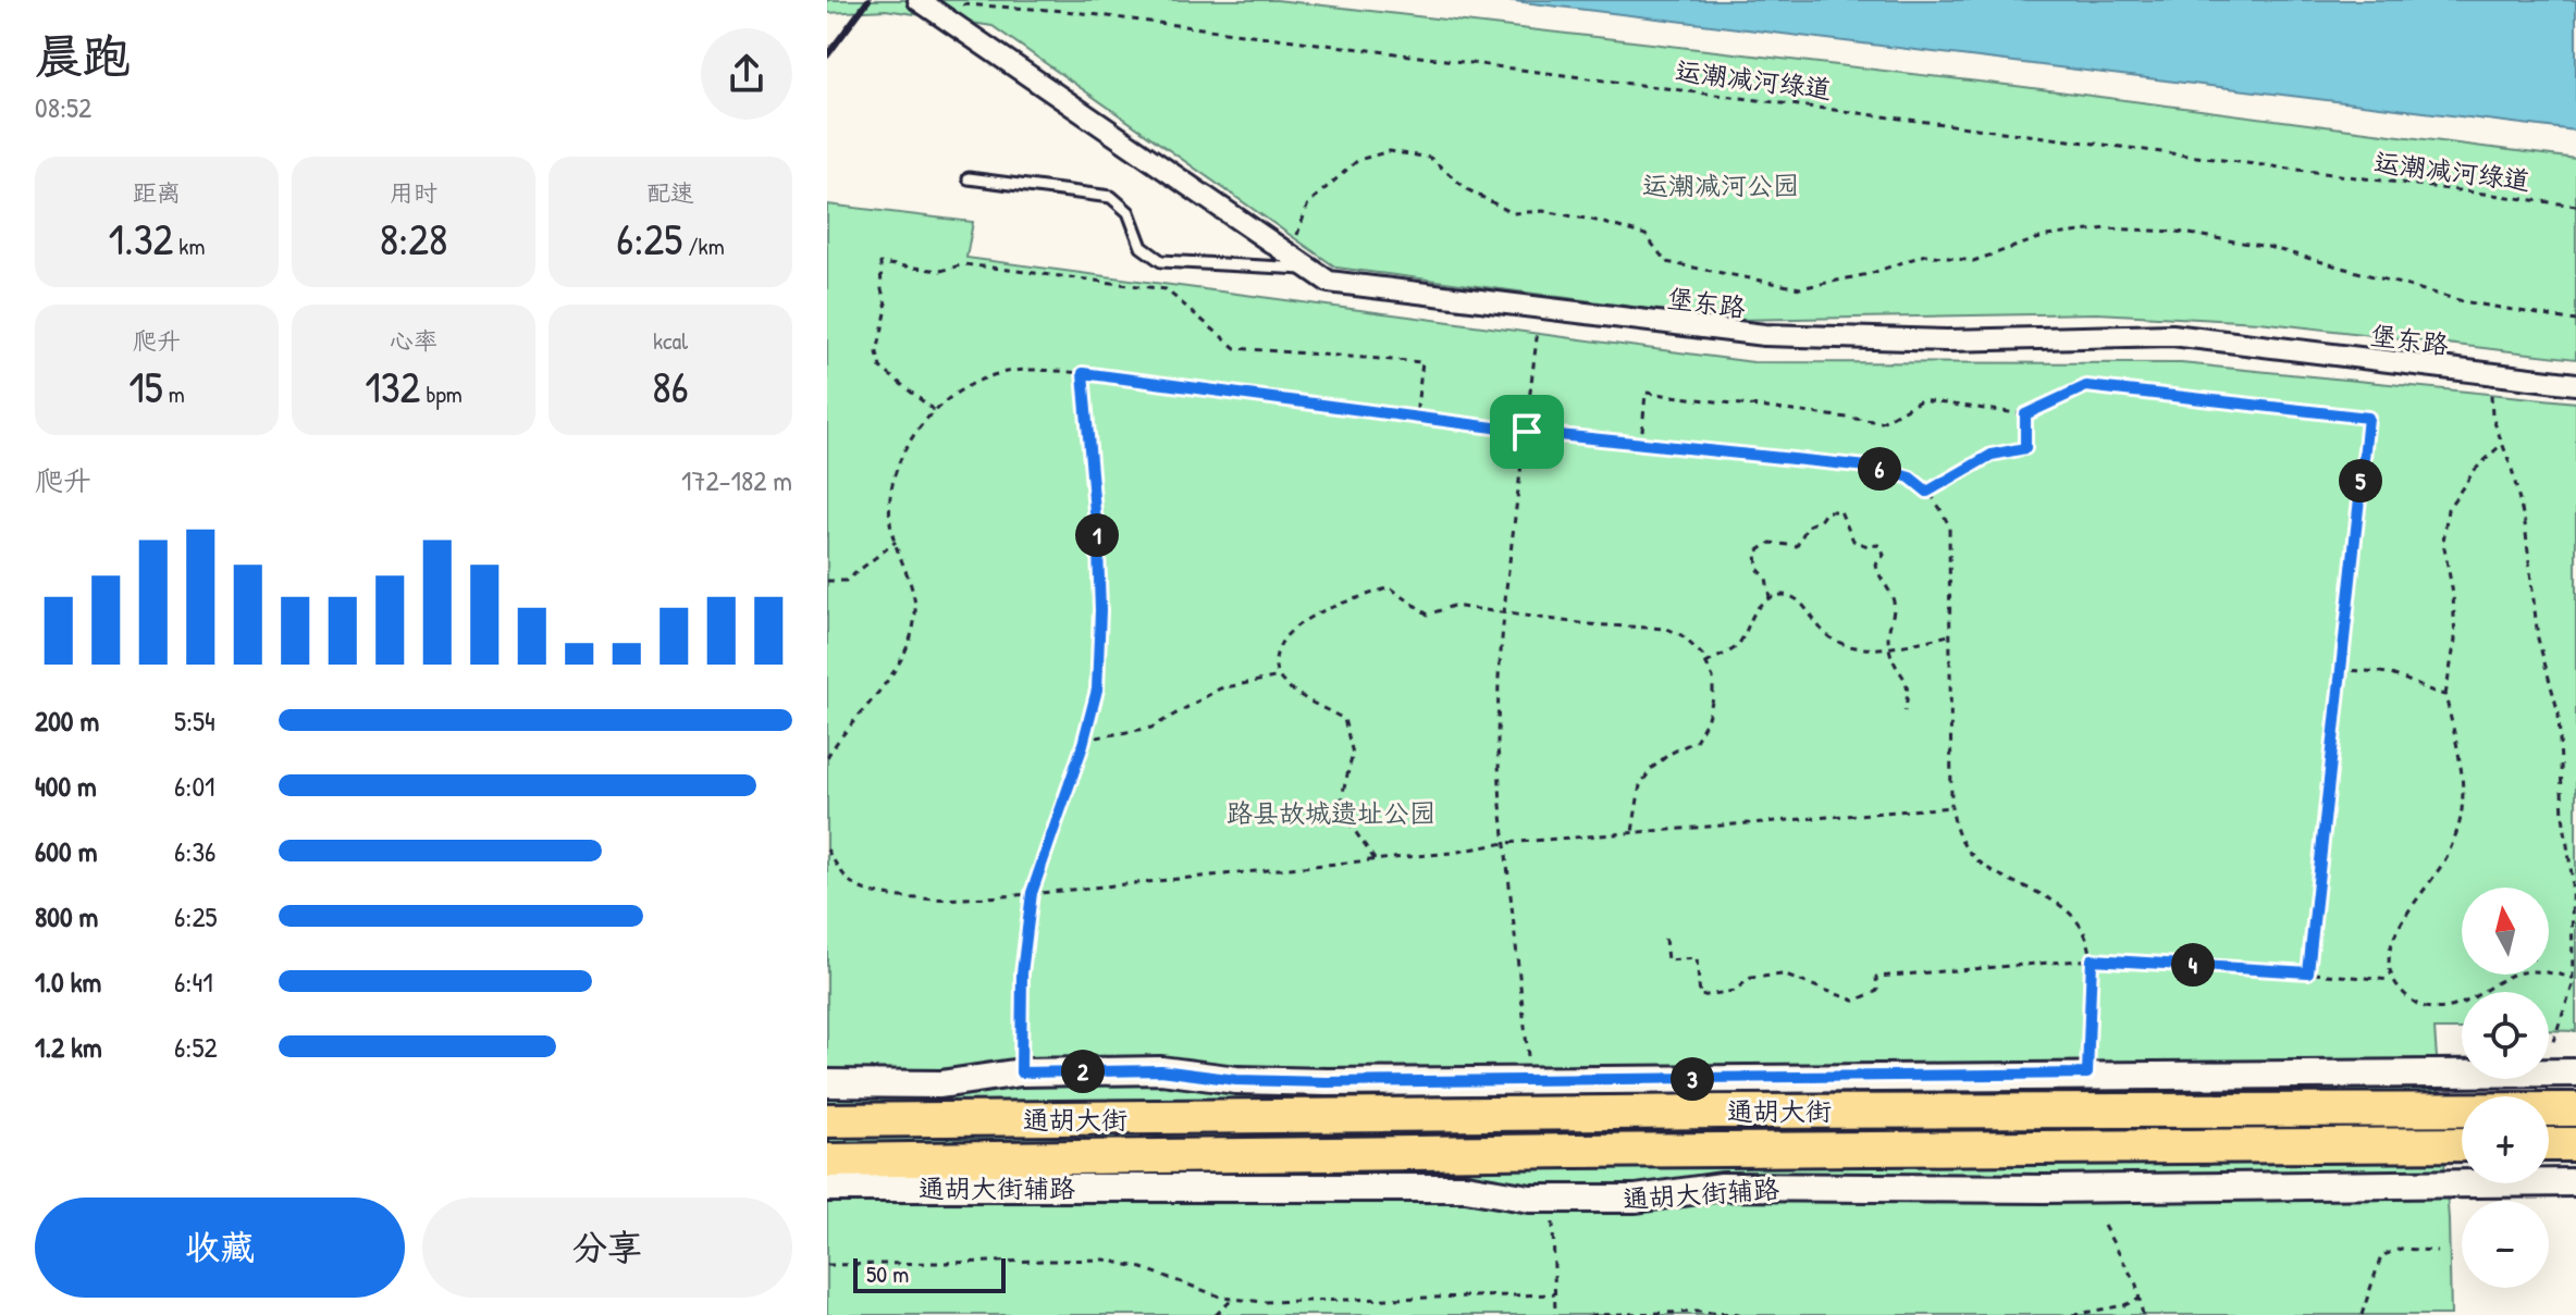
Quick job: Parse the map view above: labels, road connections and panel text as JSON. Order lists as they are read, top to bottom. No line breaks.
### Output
{"streets":{"main road":["通胡大街"],"street":["堡东路","通胡大街辅路"],"path":["运潮减河绿道"]},"crossings":[["运潮减河绿道","堡东路"]],"parks":["运潮减河公园","路县故城遗址公园"],"scale_bar":"50 m","north":"top","page":{"heading":["晨跑","08:52"],"stats":[["距离","1.32 km"],["用时","8:28"],["配速","6:25 /km"],["爬升","15 m"],["心率","132 bpm"],["kcal","86"]],"chart":["爬升","172–182 m"],"pins":["6","5","1","4","2","3"],"list":[{"name":"200 m","note":"5:54"},{"name":"400 m","note":"6:01"},{"name":"600 m","note":"6:36"},{"name":"800 m","note":"6:25"},{"name":"1.0 km","note":"6:41"},{"name":"1.2 km","note":"6:52"}],"map_buttons":["+","−"],"buttons":["收藏","分享"],"scale":"50 m"}}
